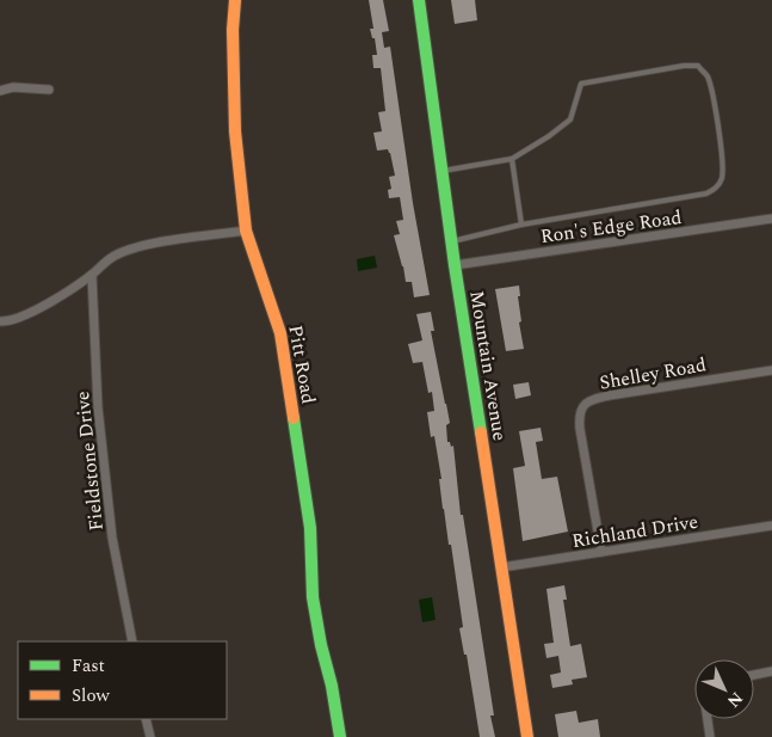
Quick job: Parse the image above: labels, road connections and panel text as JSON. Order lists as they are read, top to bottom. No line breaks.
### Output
{"streets":{"street":["Ron's Edge Road","Pitt Road","Mountain Avenue","Shelley Road","Fieldstone Drive","Richland Drive"]},"crossings":[["Ron's Edge Road","Mountain Avenue"],["Mountain Avenue","Richland Drive"],["Shelley Road","Richland Drive"]],"legend":["Fast","Slow"],"north":"bottom right"}
